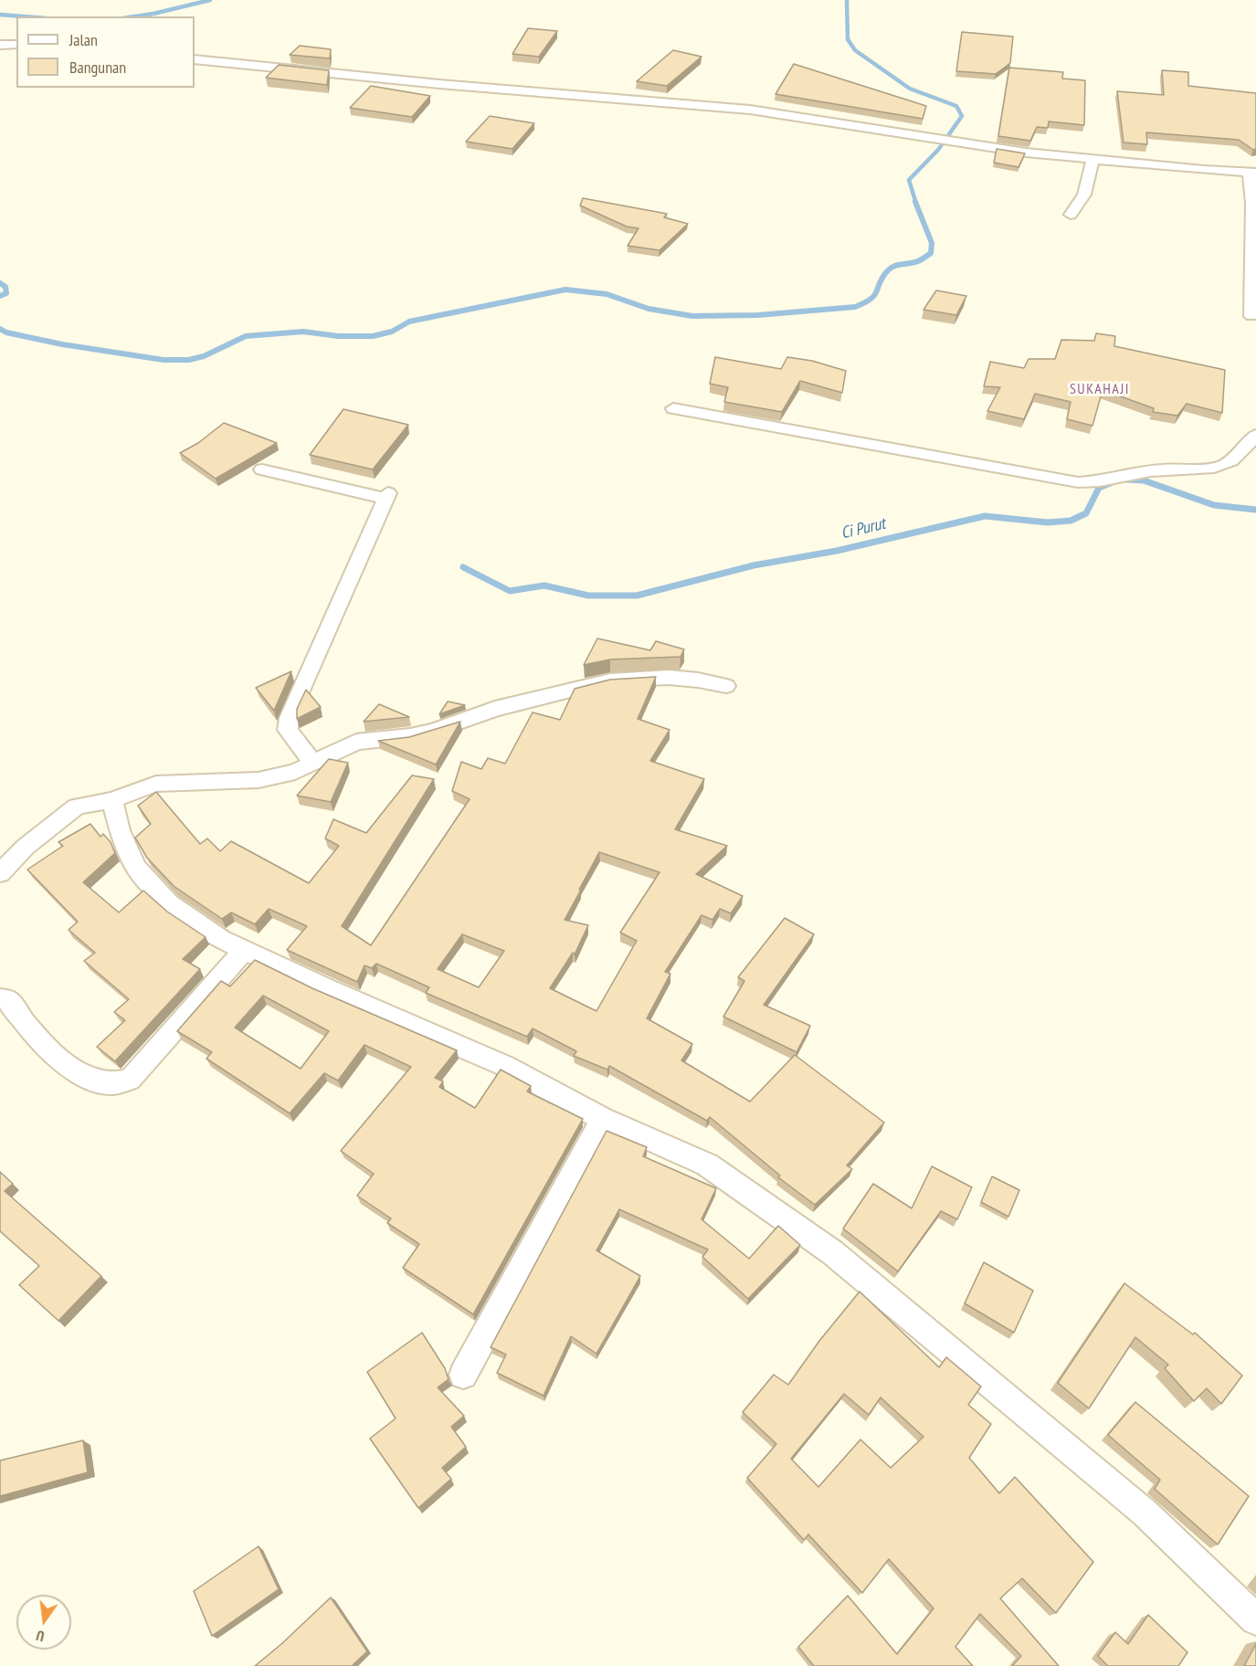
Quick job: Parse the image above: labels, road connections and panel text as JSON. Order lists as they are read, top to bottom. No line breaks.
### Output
{"districts":["SUKAHAJI"],"water":["Ci Purut"],"legend":["Jalan","Bangunan"],"north":"bottom"}
